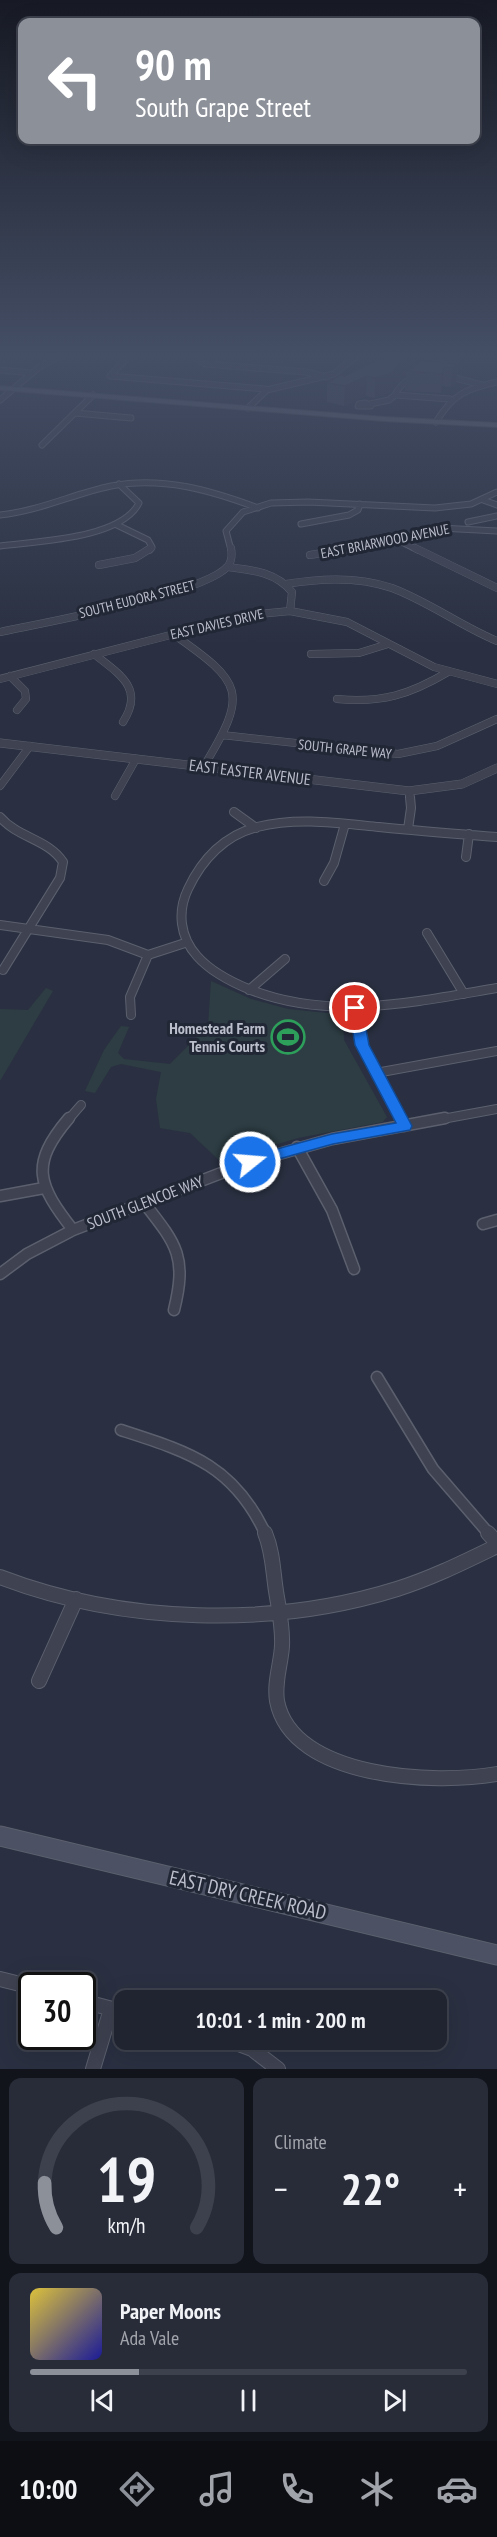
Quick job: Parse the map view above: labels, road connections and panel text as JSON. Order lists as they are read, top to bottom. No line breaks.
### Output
{"streets":{"main road":["EAST DRY CREEK ROAD"],"street":["EAST BRIARWOOD AVENUE","SOUTH EUDORA STREET","EAST DAVIES DRIVE","SOUTH GRAPE WAY","EAST EASTER AVENUE","SOUTH GLENCOE WAY"]},"places":{"sports":["Homestead Farm Tennis Courts"]},"page":{"turn":["90 m","South Grape Street"],"limit":"30","trip":"10:01 · 1 min · 200 m","tile":"Climate","heat":["−","22°","+"],"song":["Paper Moons","Ada Vale"],"tabs":"10:00","gauge":["19","km/h"]}}
